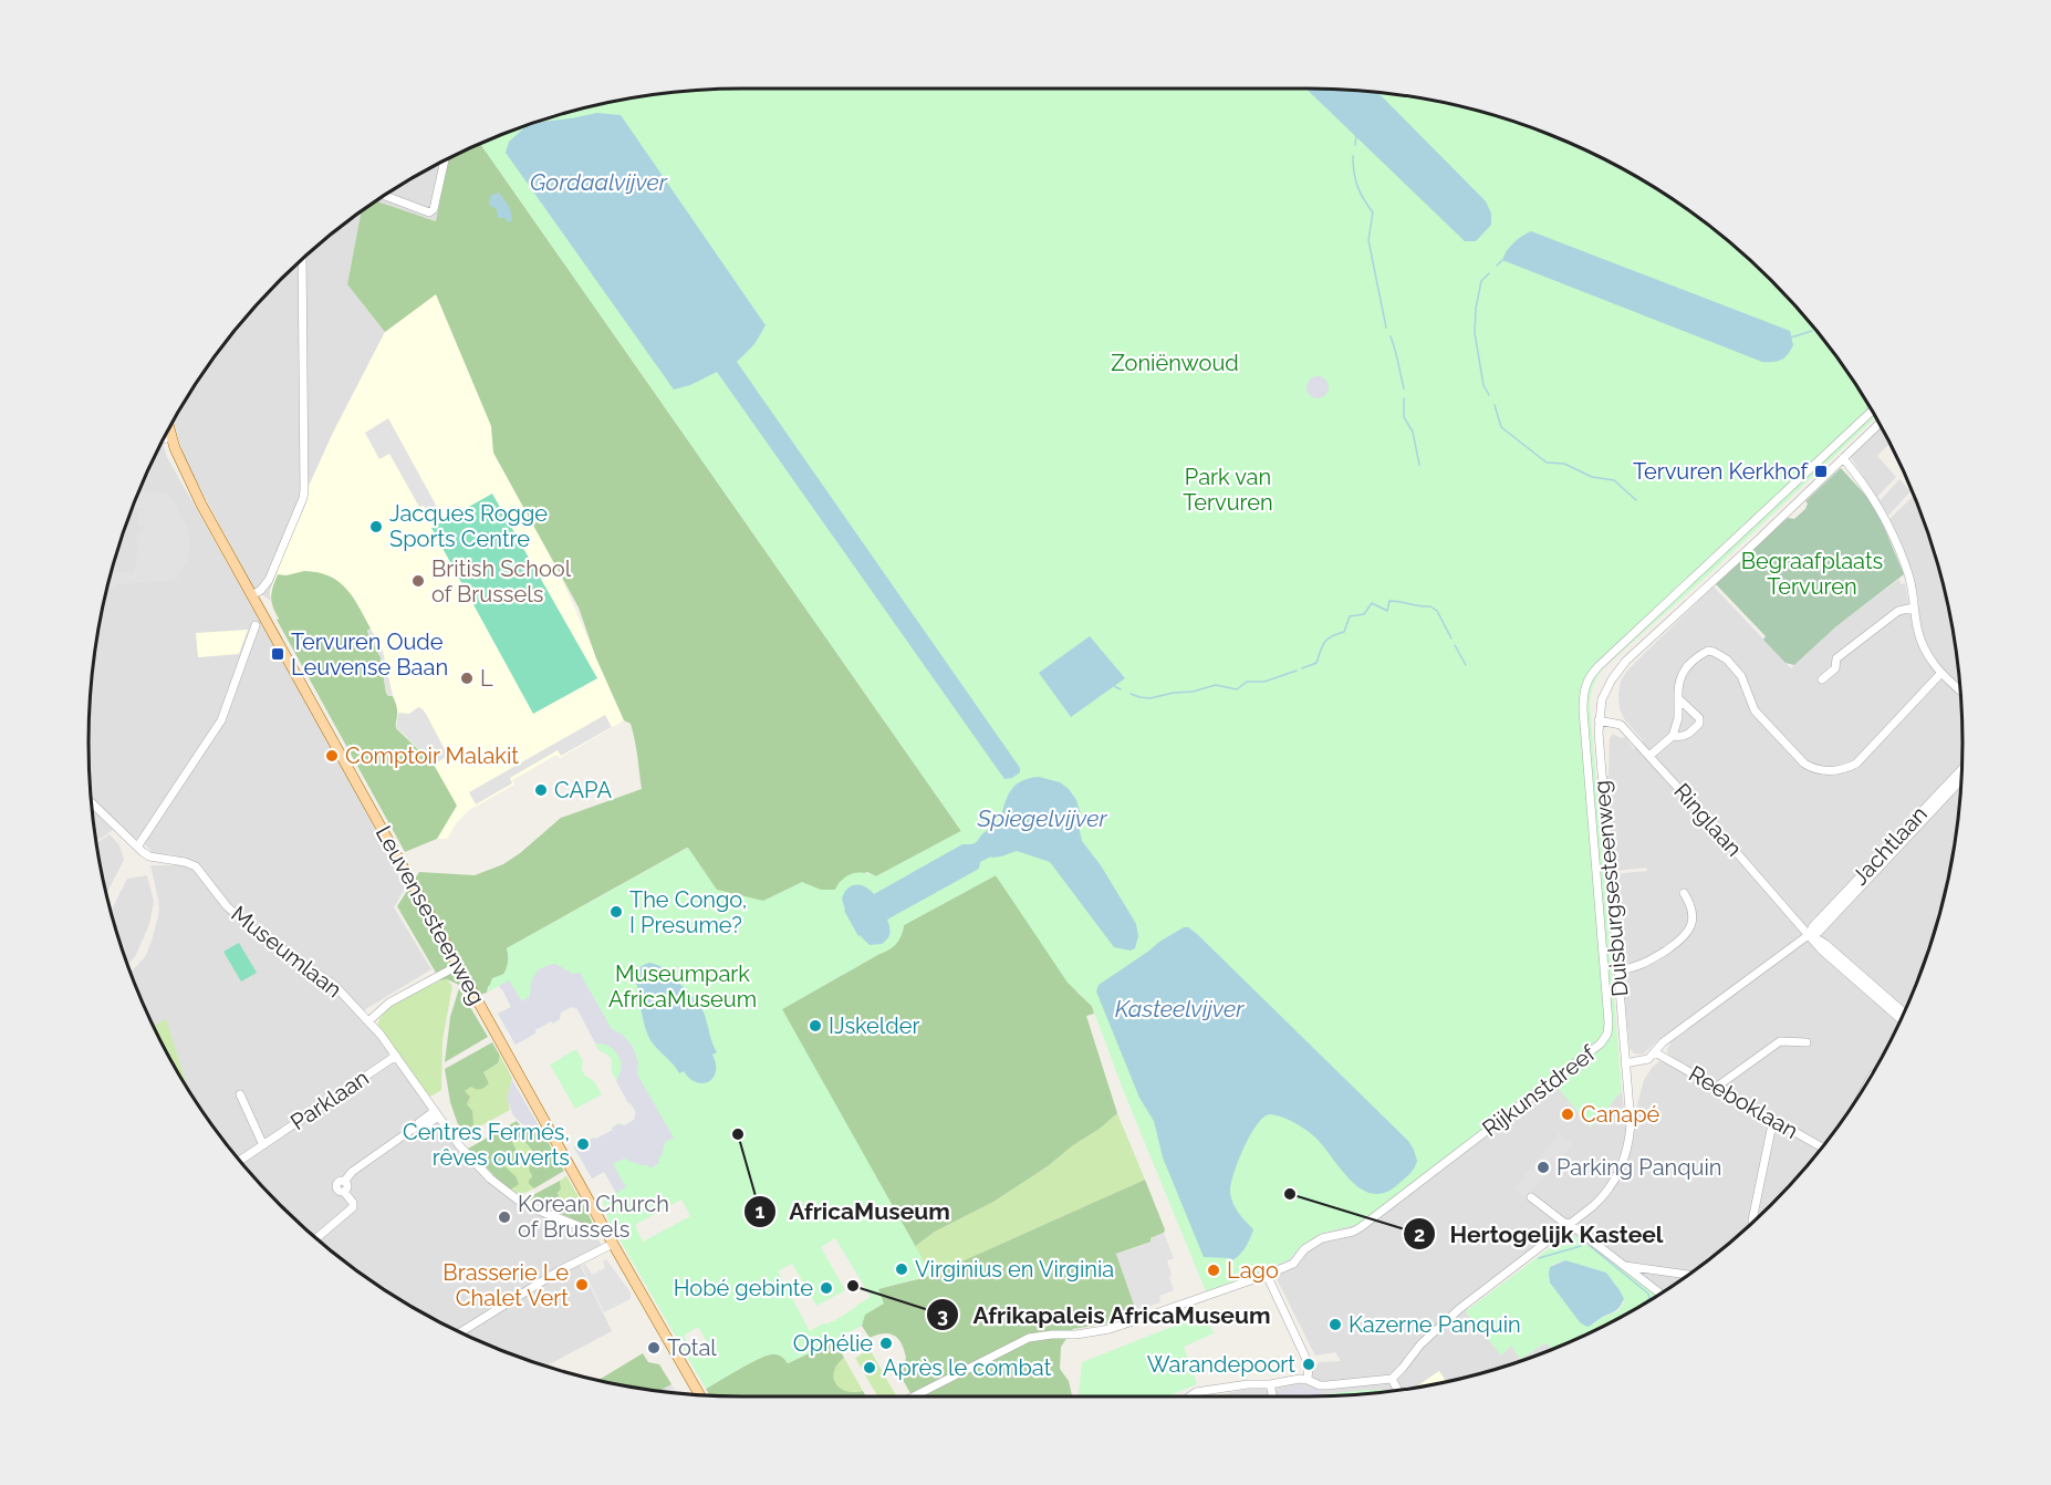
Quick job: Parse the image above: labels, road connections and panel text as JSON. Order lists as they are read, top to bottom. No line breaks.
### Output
{"streets":{"main road":["Leuvensesteenweg"],"street":["Ringlaan","Jachtlaan","Duisburgsesteenweg","Museumlaan","Rijkunstdreef","Parklaan","Reeboklaan"]},"crossings":[["Ringlaan","Jachtlaan"],["Ringlaan","Duisburgsesteenweg"],["Jachtlaan","Duisburgsesteenweg"],["Jachtlaan","Reeboklaan"],["Museumlaan","Parklaan"]],"water":["Gordaalvijver","Spiegelvijver","Kasteelvijver"],"parks":["Zoniënwoud","Park van Tervuren","Begraafplaats Tervuren","Museumpark AfricaMuseum"],"places":{"transit":["Tervuren Kerkhof","Tervuren Oude Leuvense Baan"],"other":["Jacques Rogge Sports Centre","British School of Brussels","L","Comptoir Malakit","CAPA","The Congo, I Presume?","IJskelder","Canapé","AfricaMuseum","Centres Fermés, rêves ouverts","Parking Panquin","Hertogelijk Kasteel","Korean Church of Brussels","Virginius en Virginia","Lago","Brasserie Le Chalet Vert","Afrikapaleis AfricaMuseum","Hobé gebinte","Kazerne Panquin","Ophélie","Total","Warandepoort","Après le combat"]}}
